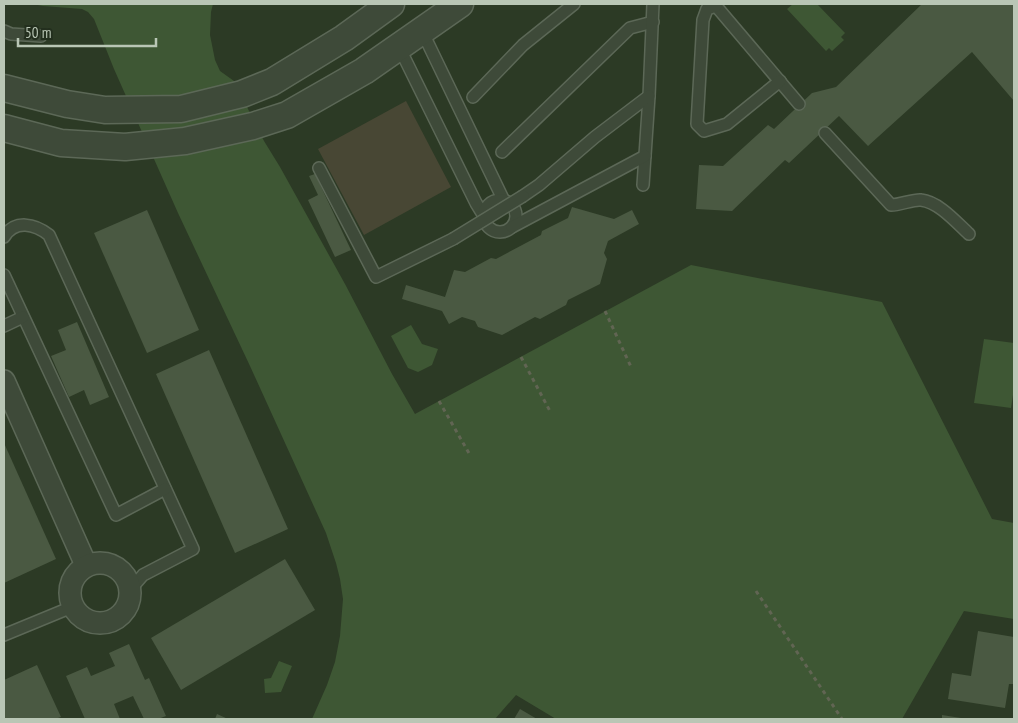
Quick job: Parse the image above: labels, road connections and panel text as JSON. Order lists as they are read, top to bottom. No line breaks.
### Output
{"scale_bar":"50 m"}
